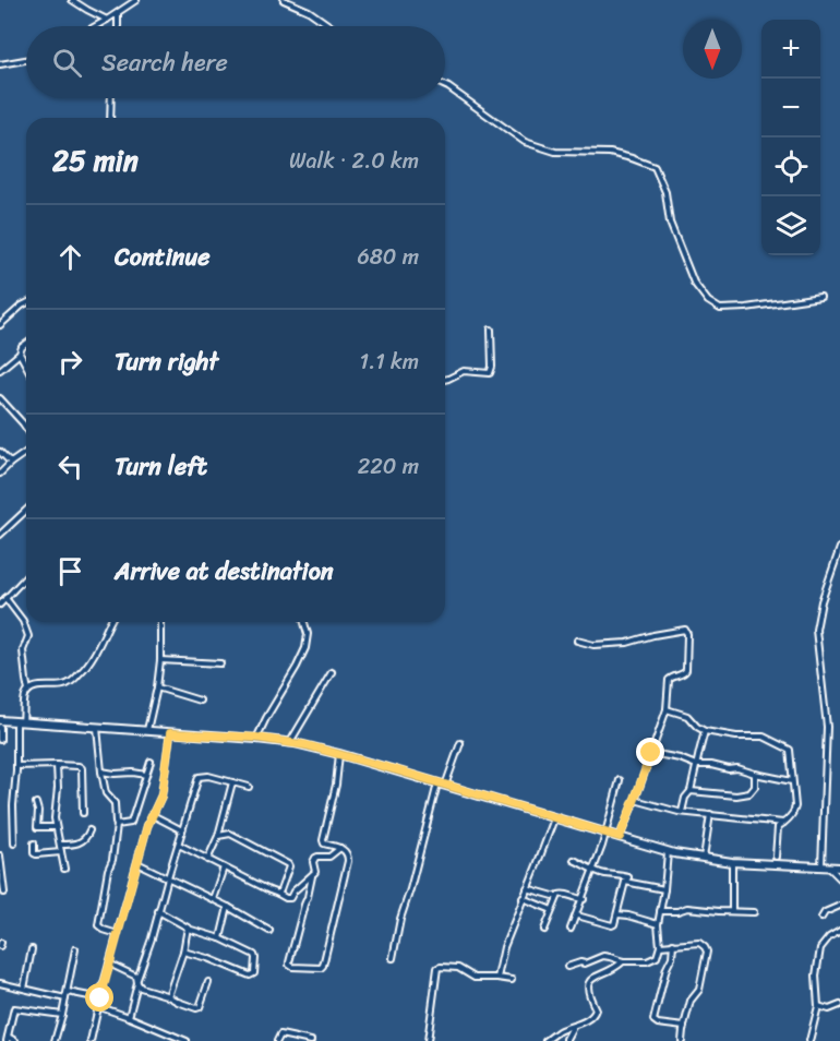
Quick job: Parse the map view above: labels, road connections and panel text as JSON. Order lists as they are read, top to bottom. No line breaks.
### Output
{"north":"bottom","page":{"map_buttons":["+","−"],"search":"Search here","heading":["25 min","Walk · 2.0 km"],"list":[["Continue","680 m"],["Turn right","1.1 km"],["Turn left","220 m"],"Arrive at destination"]}}
